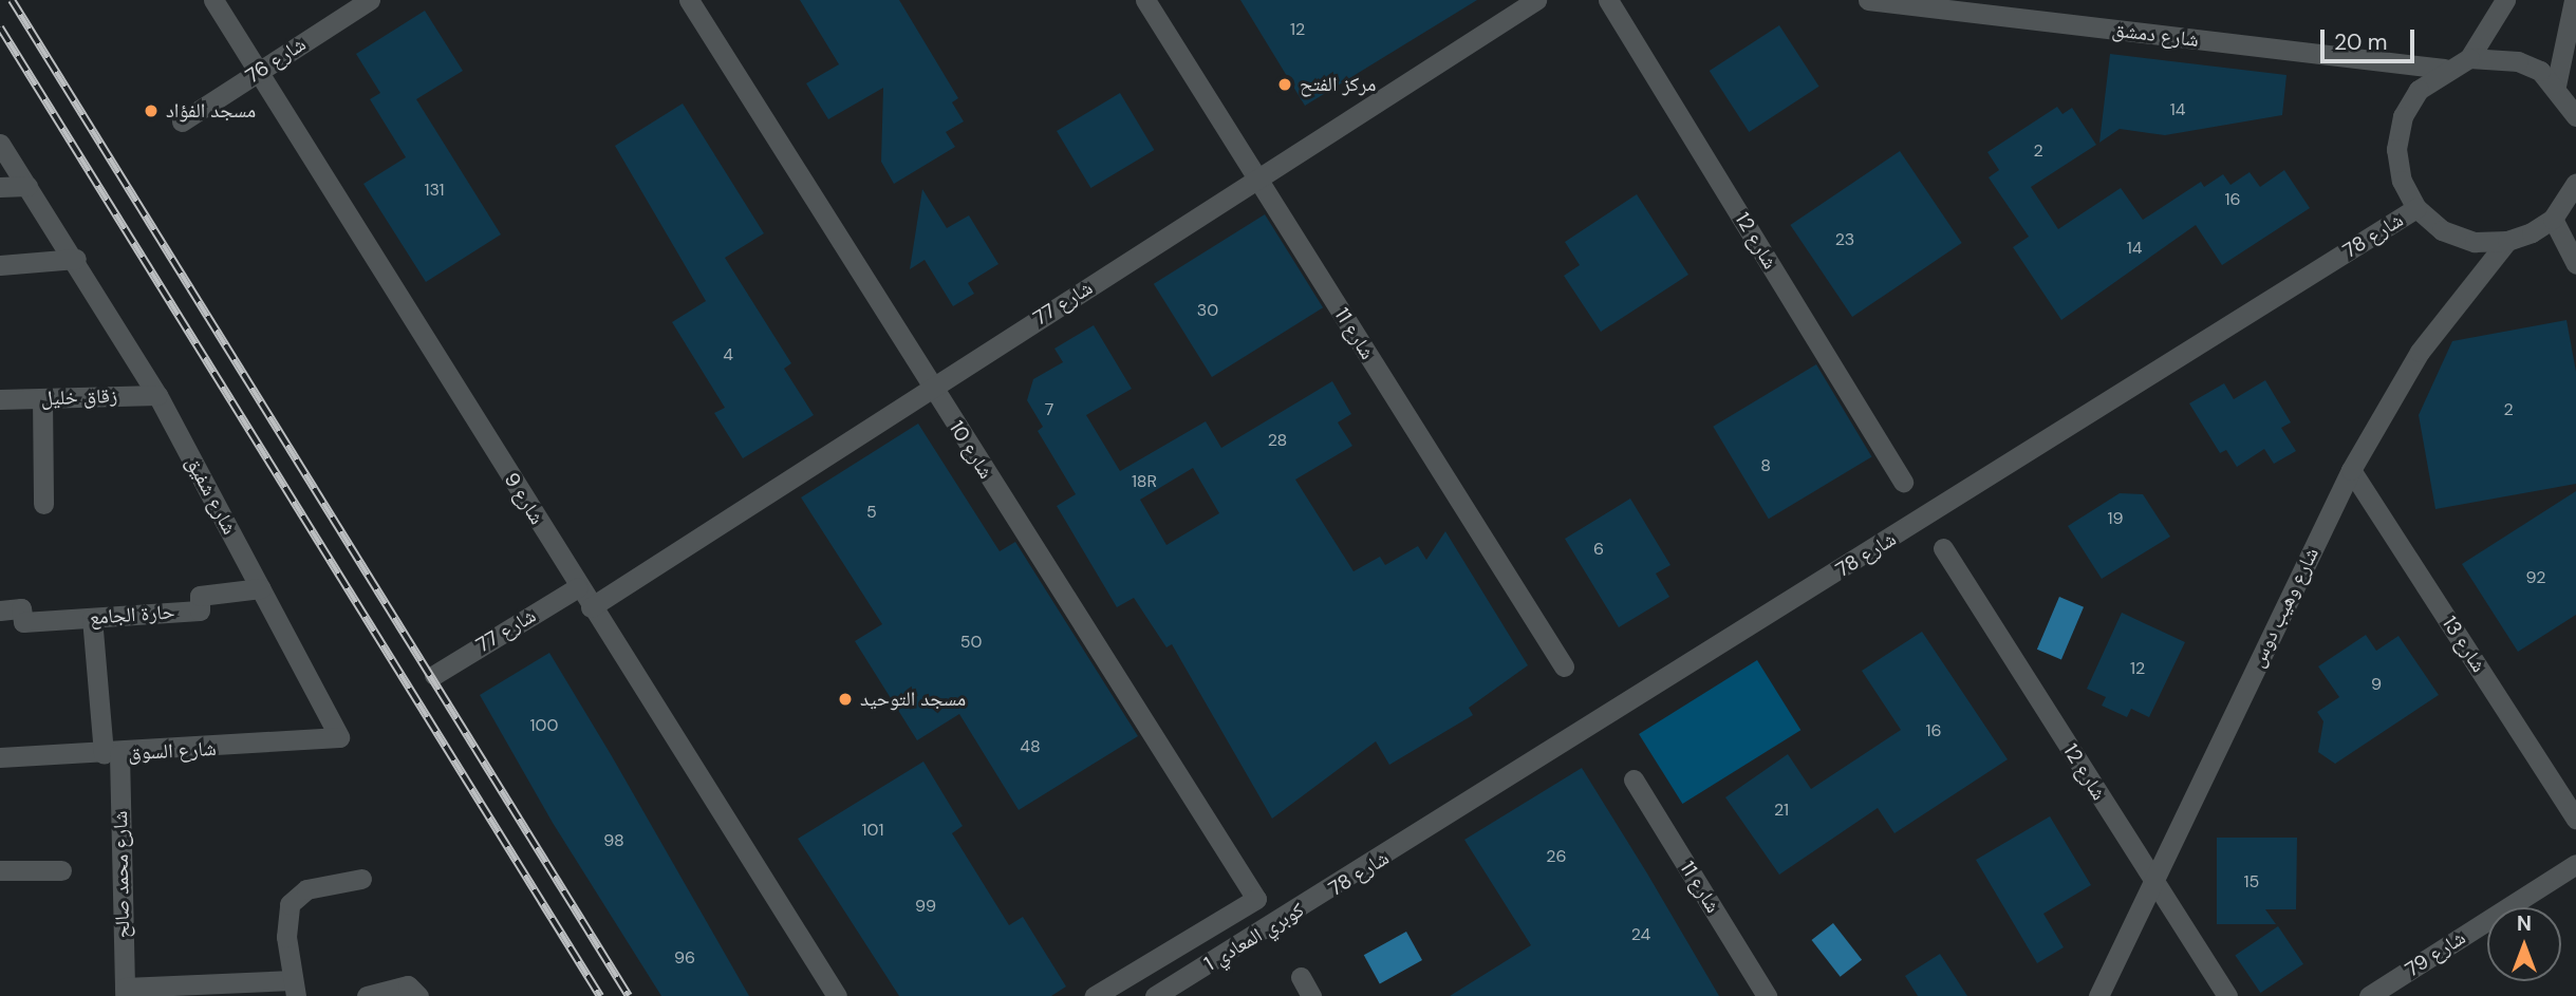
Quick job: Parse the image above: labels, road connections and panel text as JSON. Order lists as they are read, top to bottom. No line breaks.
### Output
{"streets":{"street":["شارع دمشق","شارع 76","شارع 78","شارع 12","شارع 77","شارع 11","زقاق خليل","شارع 10","شارع شفيق","شارع 9","شارع وهيب دوس","حارة الجامع","شارع 13","شارع السوق","شارع محمد صالح","كوبري المعادي 1","شارع 79"]},"crossings":[["شارع 76","شارع 9"],["شارع 78","كوبري المعادي 1"],["شارع 12","شارع وهيب دوس"],["شارع 77","شارع 11"],["شارع 77","شارع 10"],["شارع 77","شارع 9"],["زقاق خليل","شارع شفيق"],["شارع شفيق","حارة الجامع"],["شارع شفيق","شارع السوق"],["شارع وهيب دوس","شارع 13"],["حارة الجامع","شارع محمد صالح"],["شارع السوق","شارع محمد صالح"]],"places":["مركز الفتح","مسجد الفؤاد","مسجد التوحيد"],"house_numbers":["12","14","2","131","16","23","14","30","4","7","2","28","8","18R","5","19","6","92","50","12","9","100","16","48","21","101","98","26","15","99","24","96"],"scale_bar":"20 m","north":"top"}
